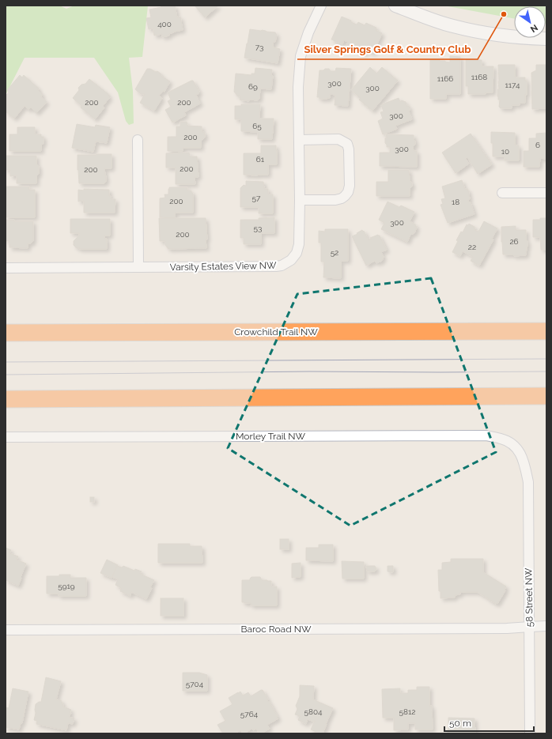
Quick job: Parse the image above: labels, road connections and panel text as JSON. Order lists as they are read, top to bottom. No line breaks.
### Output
{"streets":{"highway":["Crowchild Trail NW"],"street":["Varsity Estates View NW","Morley Trail NW","58 Street NW","Baroc Road NW"]},"crossings":[["Morley Trail NW","58 Street NW"],["58 Street NW","Baroc Road NW"]],"places":["Silver Springs Golf & Country Club"],"house_numbers":["400","73","1168","1166","300","1174","69","300","200","200","300","65","200","6","300","10","61","200","200","57","200","18","300","53","200","26","22","52","5919","5704","5804","5812","5764"],"scale_bar":"50 m","north":"bottom right"}
